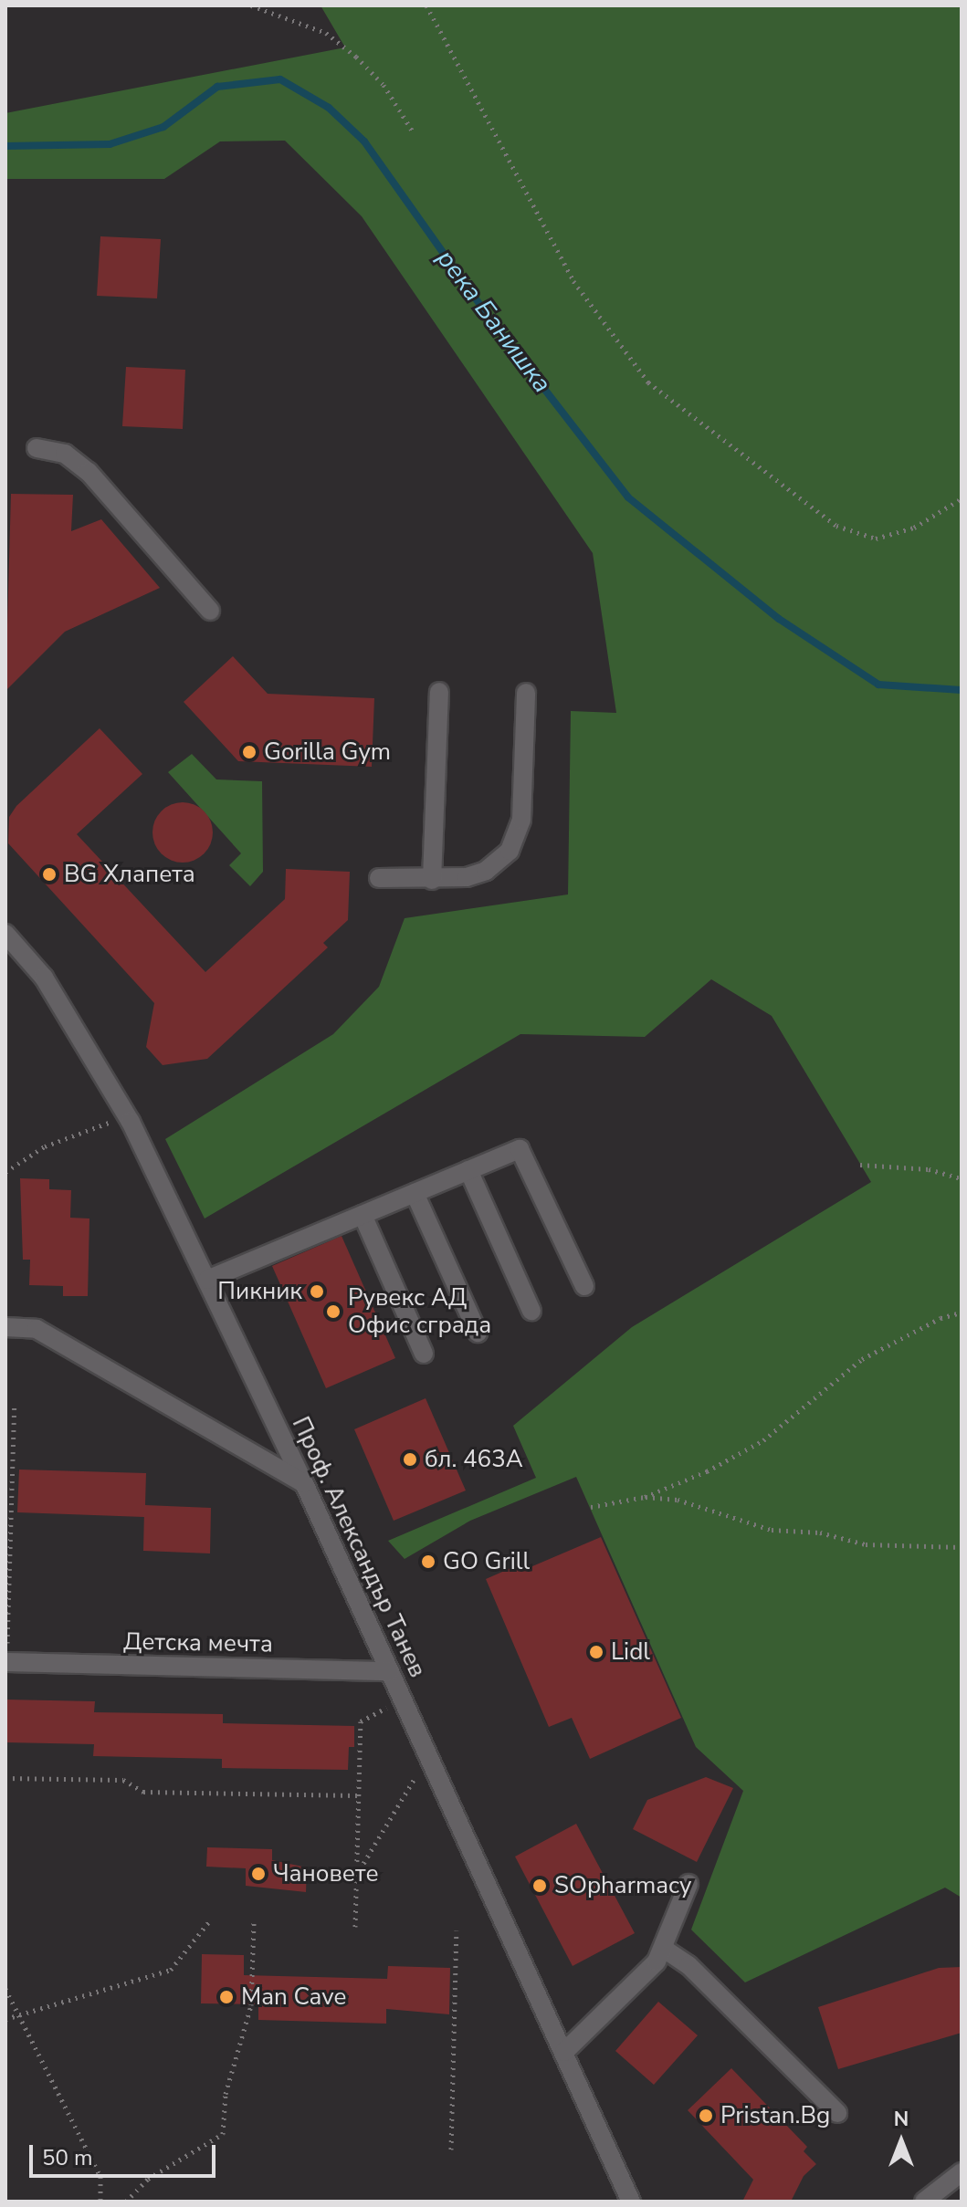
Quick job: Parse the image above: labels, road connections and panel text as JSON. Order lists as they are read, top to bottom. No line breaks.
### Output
{"streets":{"street":["Проф. Александър Танев","Детска мечта"]},"crossings":[["Проф. Александър Танев","Детска мечта"]],"water":["река Банишка"],"places":["Gorilla Gym","BG Хлапета","Пикник","Рувекс АД Офис сграда","бл. 463А","GO Grill","Lidl","Чановете","SOpharmacy","Man Cave","Pristan.Bg"],"scale_bar":"50 m","north":"top"}
